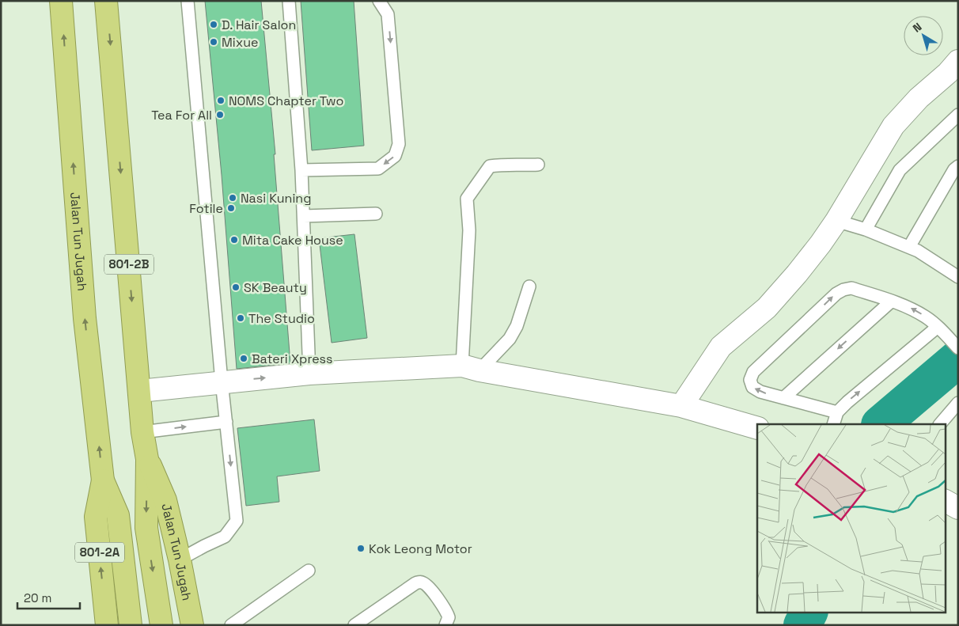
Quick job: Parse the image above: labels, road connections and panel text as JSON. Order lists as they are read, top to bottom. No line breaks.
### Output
{"streets":{"highway":["Jalan Tun Jugah","801-2B","801-2A"]},"places":["D. Hair Salon","Mixue","NOMS Chapter Two","Tea For All","Nasi Kuning","Fotile","Mita Cake House","SK Beauty","The Studio","Bateri Xpress","Kok Leong Motor"],"scale_bar":"20 m","north":"top left"}
